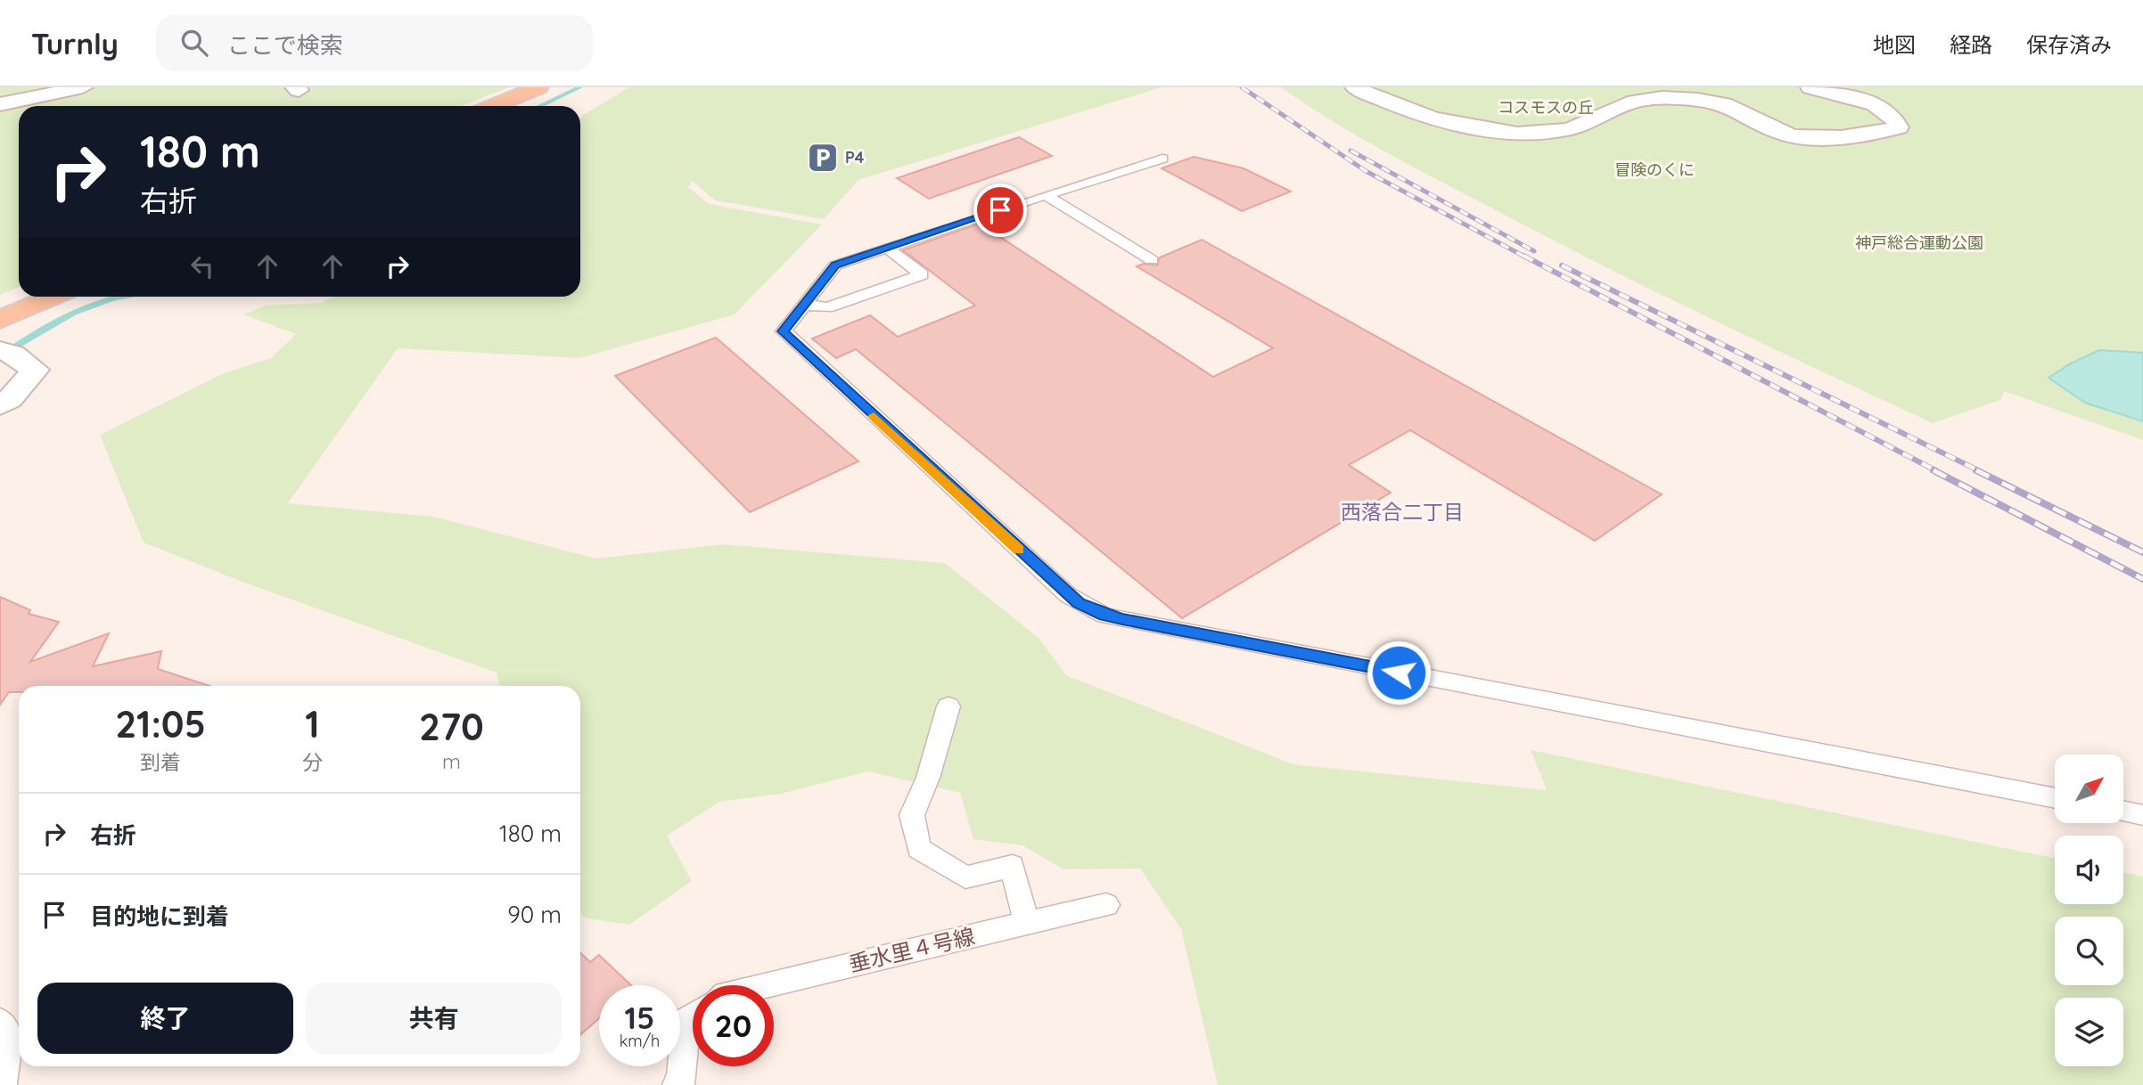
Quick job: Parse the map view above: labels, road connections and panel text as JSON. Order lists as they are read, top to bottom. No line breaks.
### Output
{"streets":{"lane":["垂水里４号線"]},"districts":["西落合二丁目"],"parks":["コスモスの丘","冒険のくに","神戸総合運動公園"],"places":{"parking":["P4"]},"north":"top right","page":{"header":"Turnly","search":"ここで検索","nav":["地図","経路","保存済み"],"turn":["180 m","右折"],"eta":["21:05","到着","1","分","270","m"],"list":[{"name":"右折","value":"180 m"},{"name":"目的地に到着","value":"90 m"}],"buttons":["終了","共有"],"speed":"15 km/h","limit":"20"}}
